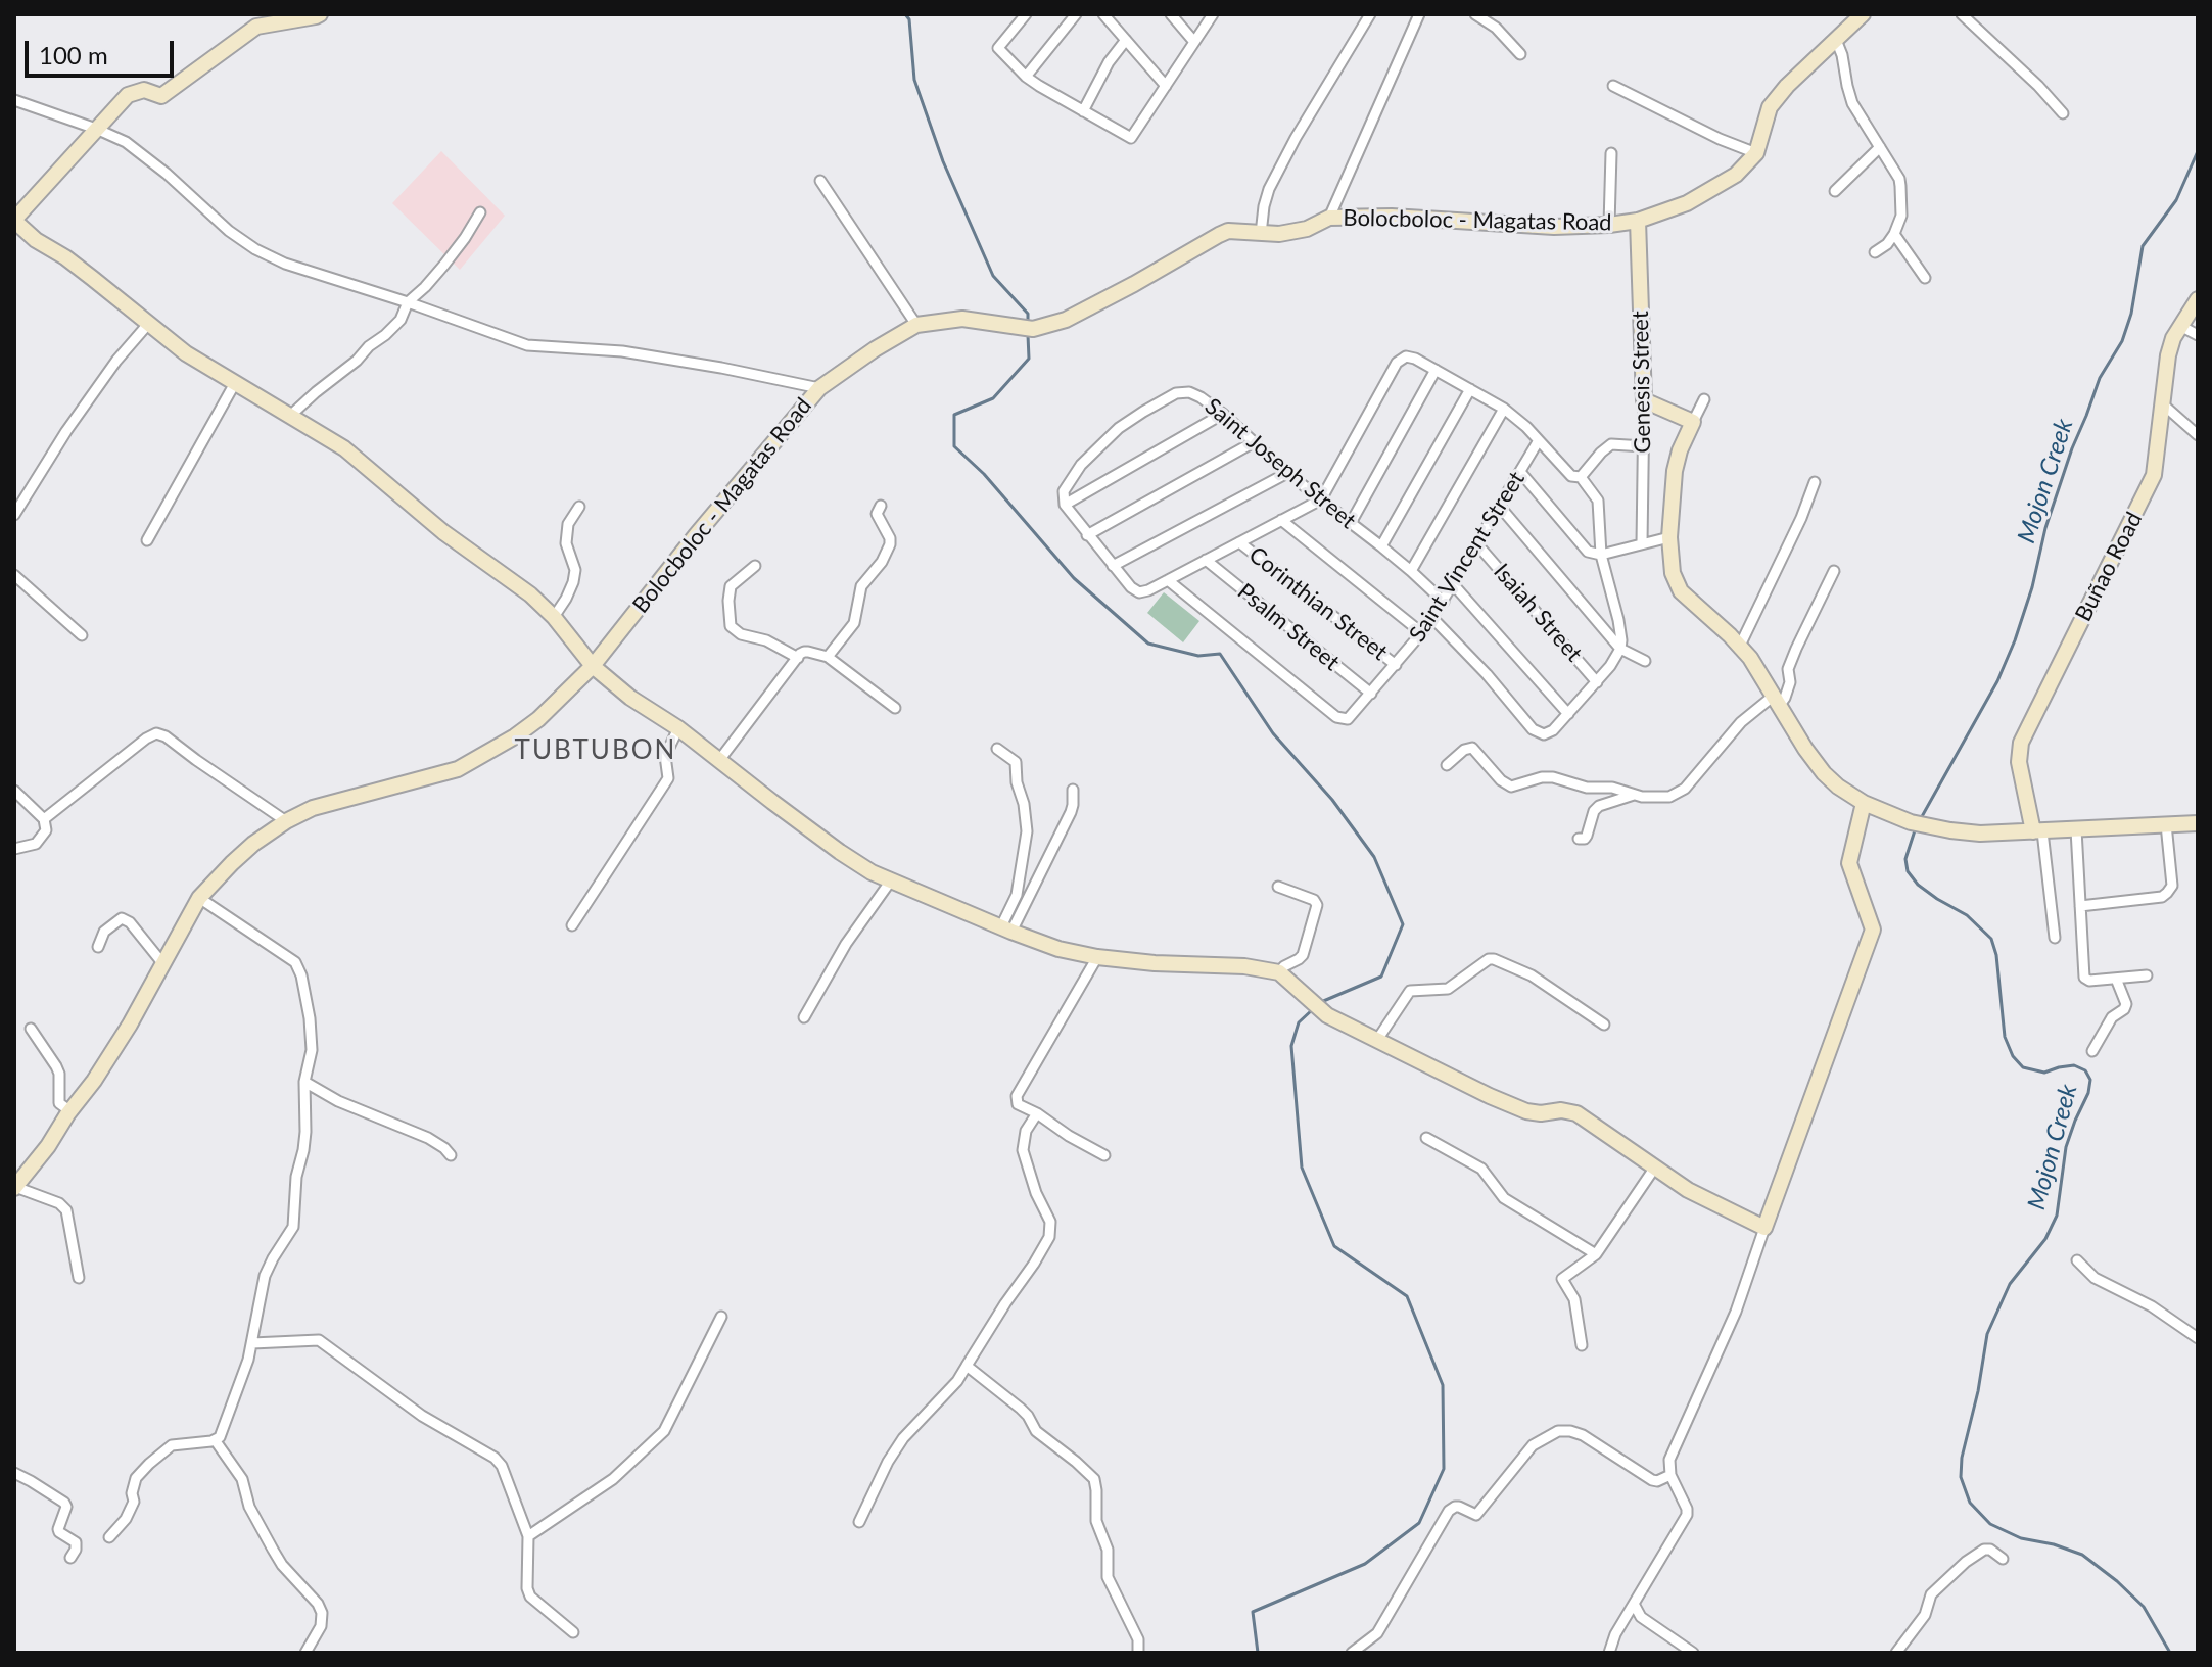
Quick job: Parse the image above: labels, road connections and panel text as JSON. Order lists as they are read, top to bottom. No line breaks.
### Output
{"streets":{"street":["Bolocboloc - Magatas Road","Genesis Street","Saint Joseph Street","Saint Vincent Street","Buñao Road","Corinthian Street","Isaiah Street","Psalm Street"]},"crossings":[["Bolocboloc - Magatas Road","Genesis Street"],["Saint Joseph Street","Saint Vincent Street"],["Saint Vincent Street","Corinthian Street"],["Saint Vincent Street","Isaiah Street"],["Saint Vincent Street","Psalm Street"]],"districts":["TUBTUBON"],"water":["Mojon Creek"],"scale_bar":"100 m"}
